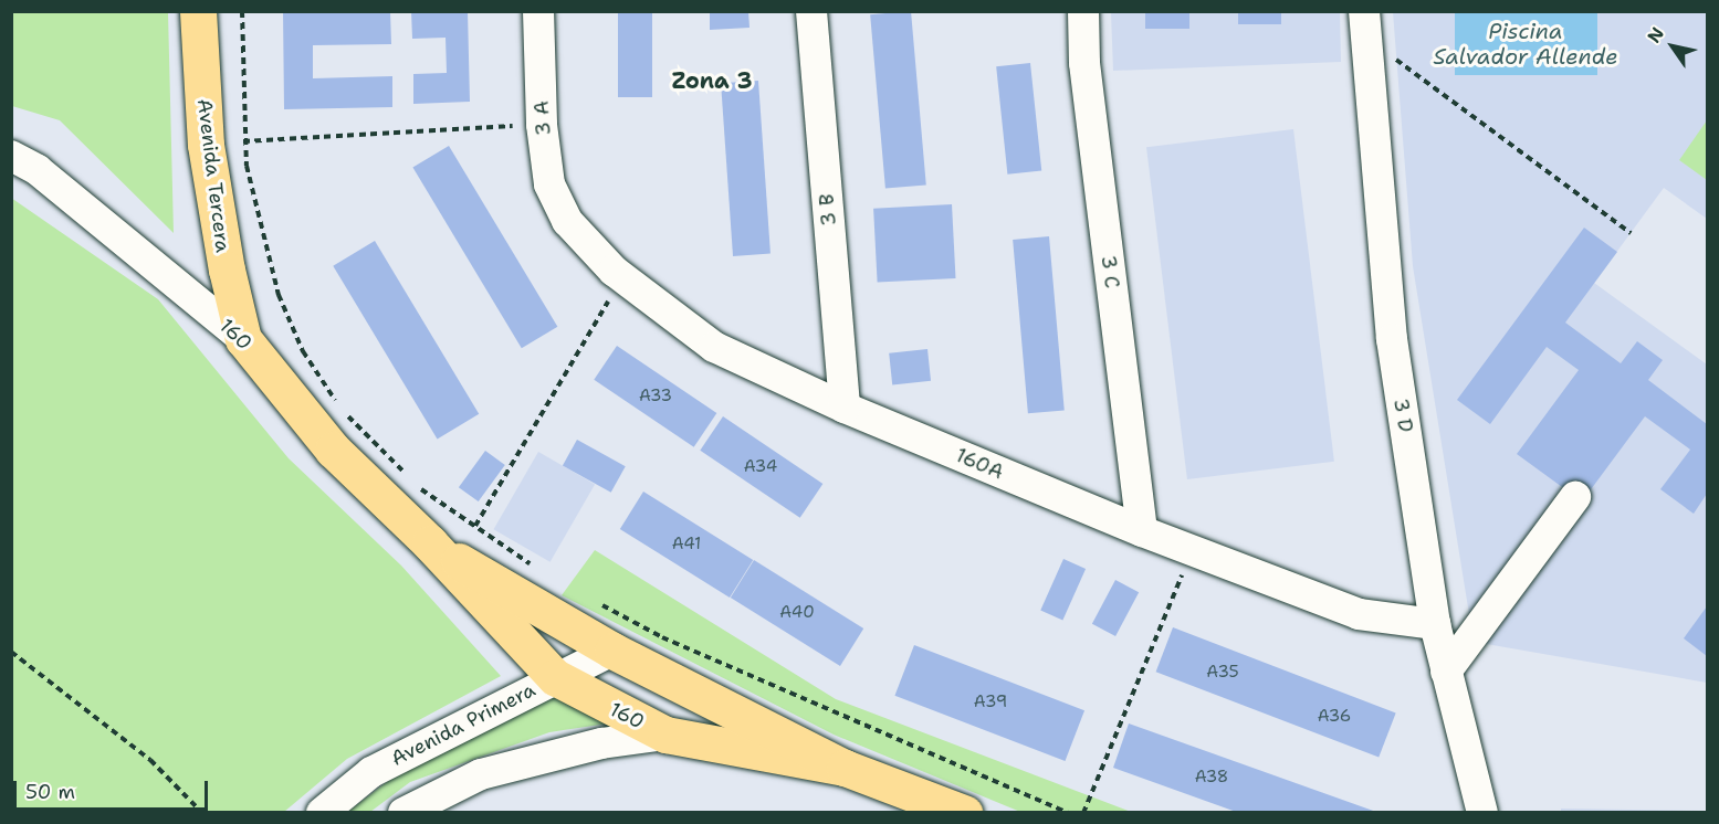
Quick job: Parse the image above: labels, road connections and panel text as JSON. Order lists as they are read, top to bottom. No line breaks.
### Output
{"streets":{"main road":["Avenida Tercera","160"],"street":["3 A","3 B","3 C","3 D","160A","Avenida Primera"]},"crossings":[["3 A","160A"],["Avenida Tercera","160"],["3 B","160A"],["3 C","160A"],["160","Avenida Primera"],["3 D","160A"]],"districts":["Zona 3"],"water":["Piscina Salvador Allende"],"house_numbers":["A33","A34","A41","A40","A35","A39","A36","A38"],"scale_bar":"50 m","north":"top left"}
